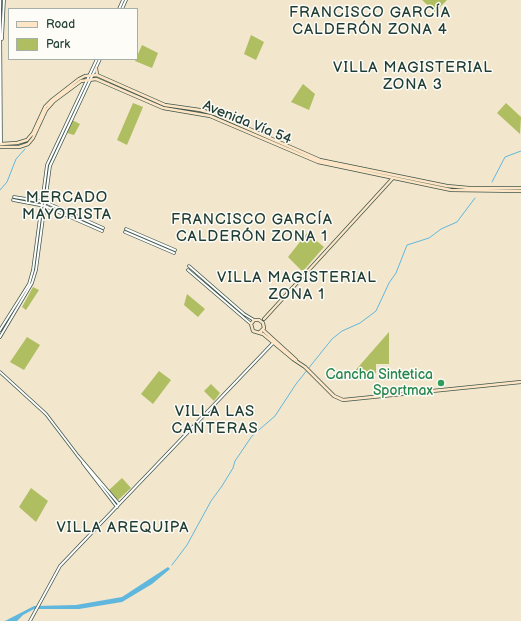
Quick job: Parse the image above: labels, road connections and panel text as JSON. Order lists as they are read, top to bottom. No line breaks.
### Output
{"streets":{"main road":["Avenida Vía 54"]},"districts":["FRANCISCO GARCÍA CALDERÓN ZONA 4","VILLA MAGISTERIAL ZONA 3","MERCADO MAYORISTA","FRANCISCO GARCÍA CALDERÓN ZONA 1","VILLA MAGISTERIAL ZONA 1","VILLA LAS CANTERAS","VILLA AREQUIPA"],"places":["Cancha Sintetica Sportmax"],"legend":["Road","Park"]}
